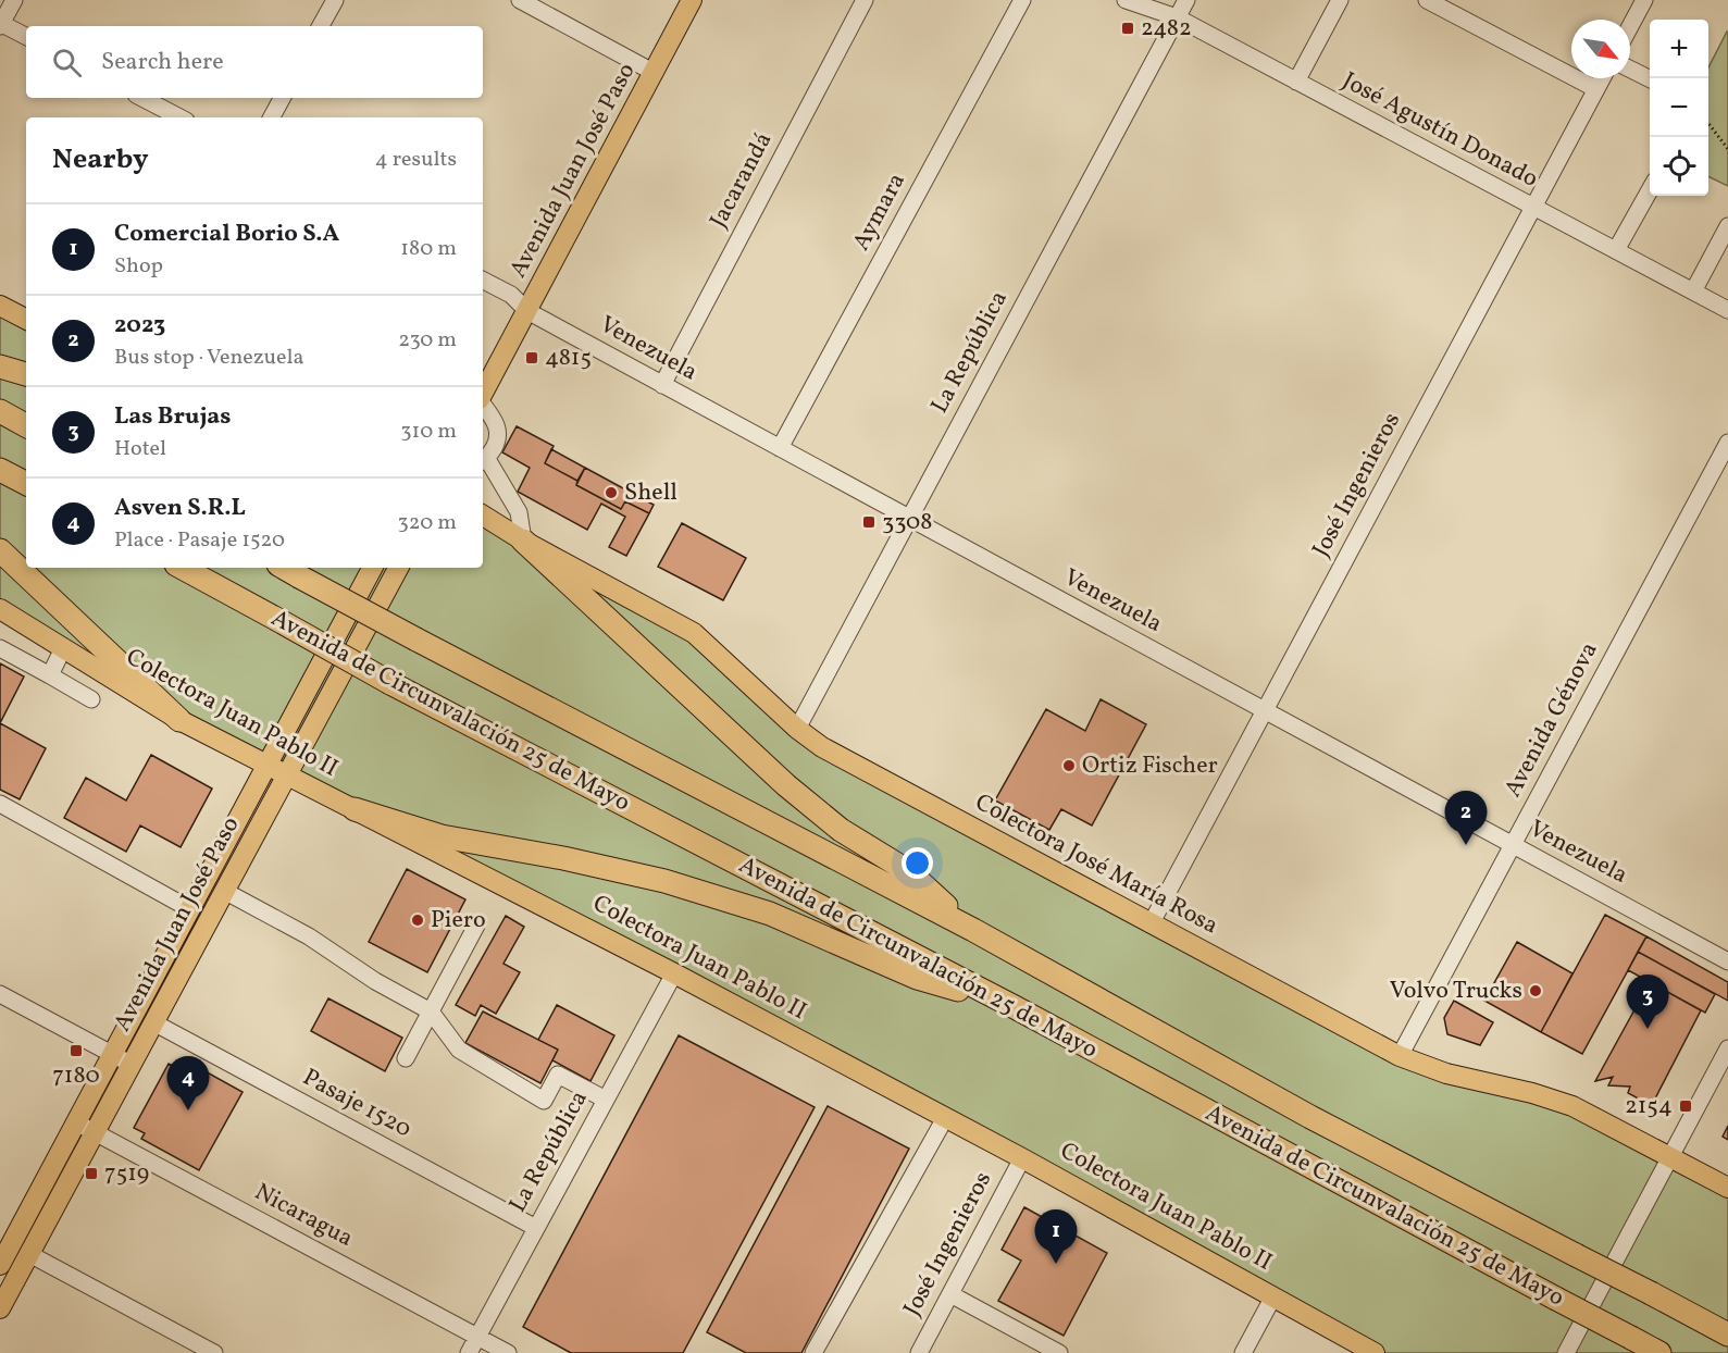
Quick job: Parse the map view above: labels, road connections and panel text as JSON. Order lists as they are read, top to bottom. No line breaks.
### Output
{"streets":{"highway":["Avenida de Circunvalación 25 de Mayo"],"main road":["Avenida Juan José Paso","Colectora Juan Pablo II","Colectora José María Rosa"],"street":["José Agustín Donado","Jacarandá","Aymara","Venezuela","La República","José Ingenieros","Avenida Génova","Pasaje 1520","Nicaragua"]},"crossings":[["José Agustín Donado","La República"],["José Agustín Donado","José Ingenieros"],["Avenida Juan José Paso","Venezuela"],["Avenida Juan José Paso","Colectora Juan Pablo II"],["Avenida Juan José Paso","Pasaje 1520"],["Avenida Juan José Paso","Nicaragua"],["Jacarandá","Venezuela"],["Aymara","Venezuela"],["Venezuela","La República"],["Venezuela","José Ingenieros"],["Venezuela","Avenida Génova"],["La República","Colectora Juan Pablo II"],["La República","Colectora José María Rosa"],["La República","Pasaje 1520"],["La República","Nicaragua"],["José Ingenieros","Colectora Juan Pablo II"],["José Ingenieros","Colectora José María Rosa"],["Avenida Génova","Colectora José María Rosa"]],"places":{"transit":["2482","4815","3308","7180","2154","7519"],"other":["Shell","Ortiz Fischer","Piero","Volvo Trucks"]},"north":"bottom right","page":{"map_buttons":["+","−"],"search":"Search here","heading":["Nearby","4 results"],"list":[{"mark":"1","name":"Comercial Borio S.A","note":"Shop","value":"180 m"},{"mark":"2","name":"2023","note":"Bus stop · Venezuela","value":"230 m"},{"mark":"3","name":"Las Brujas","note":"Hotel","value":"310 m"},{"mark":"4","name":"Asven S.R.L","note":"Place · Pasaje 1520","value":"320 m"}],"pins":["2","3","4","1"]}}
